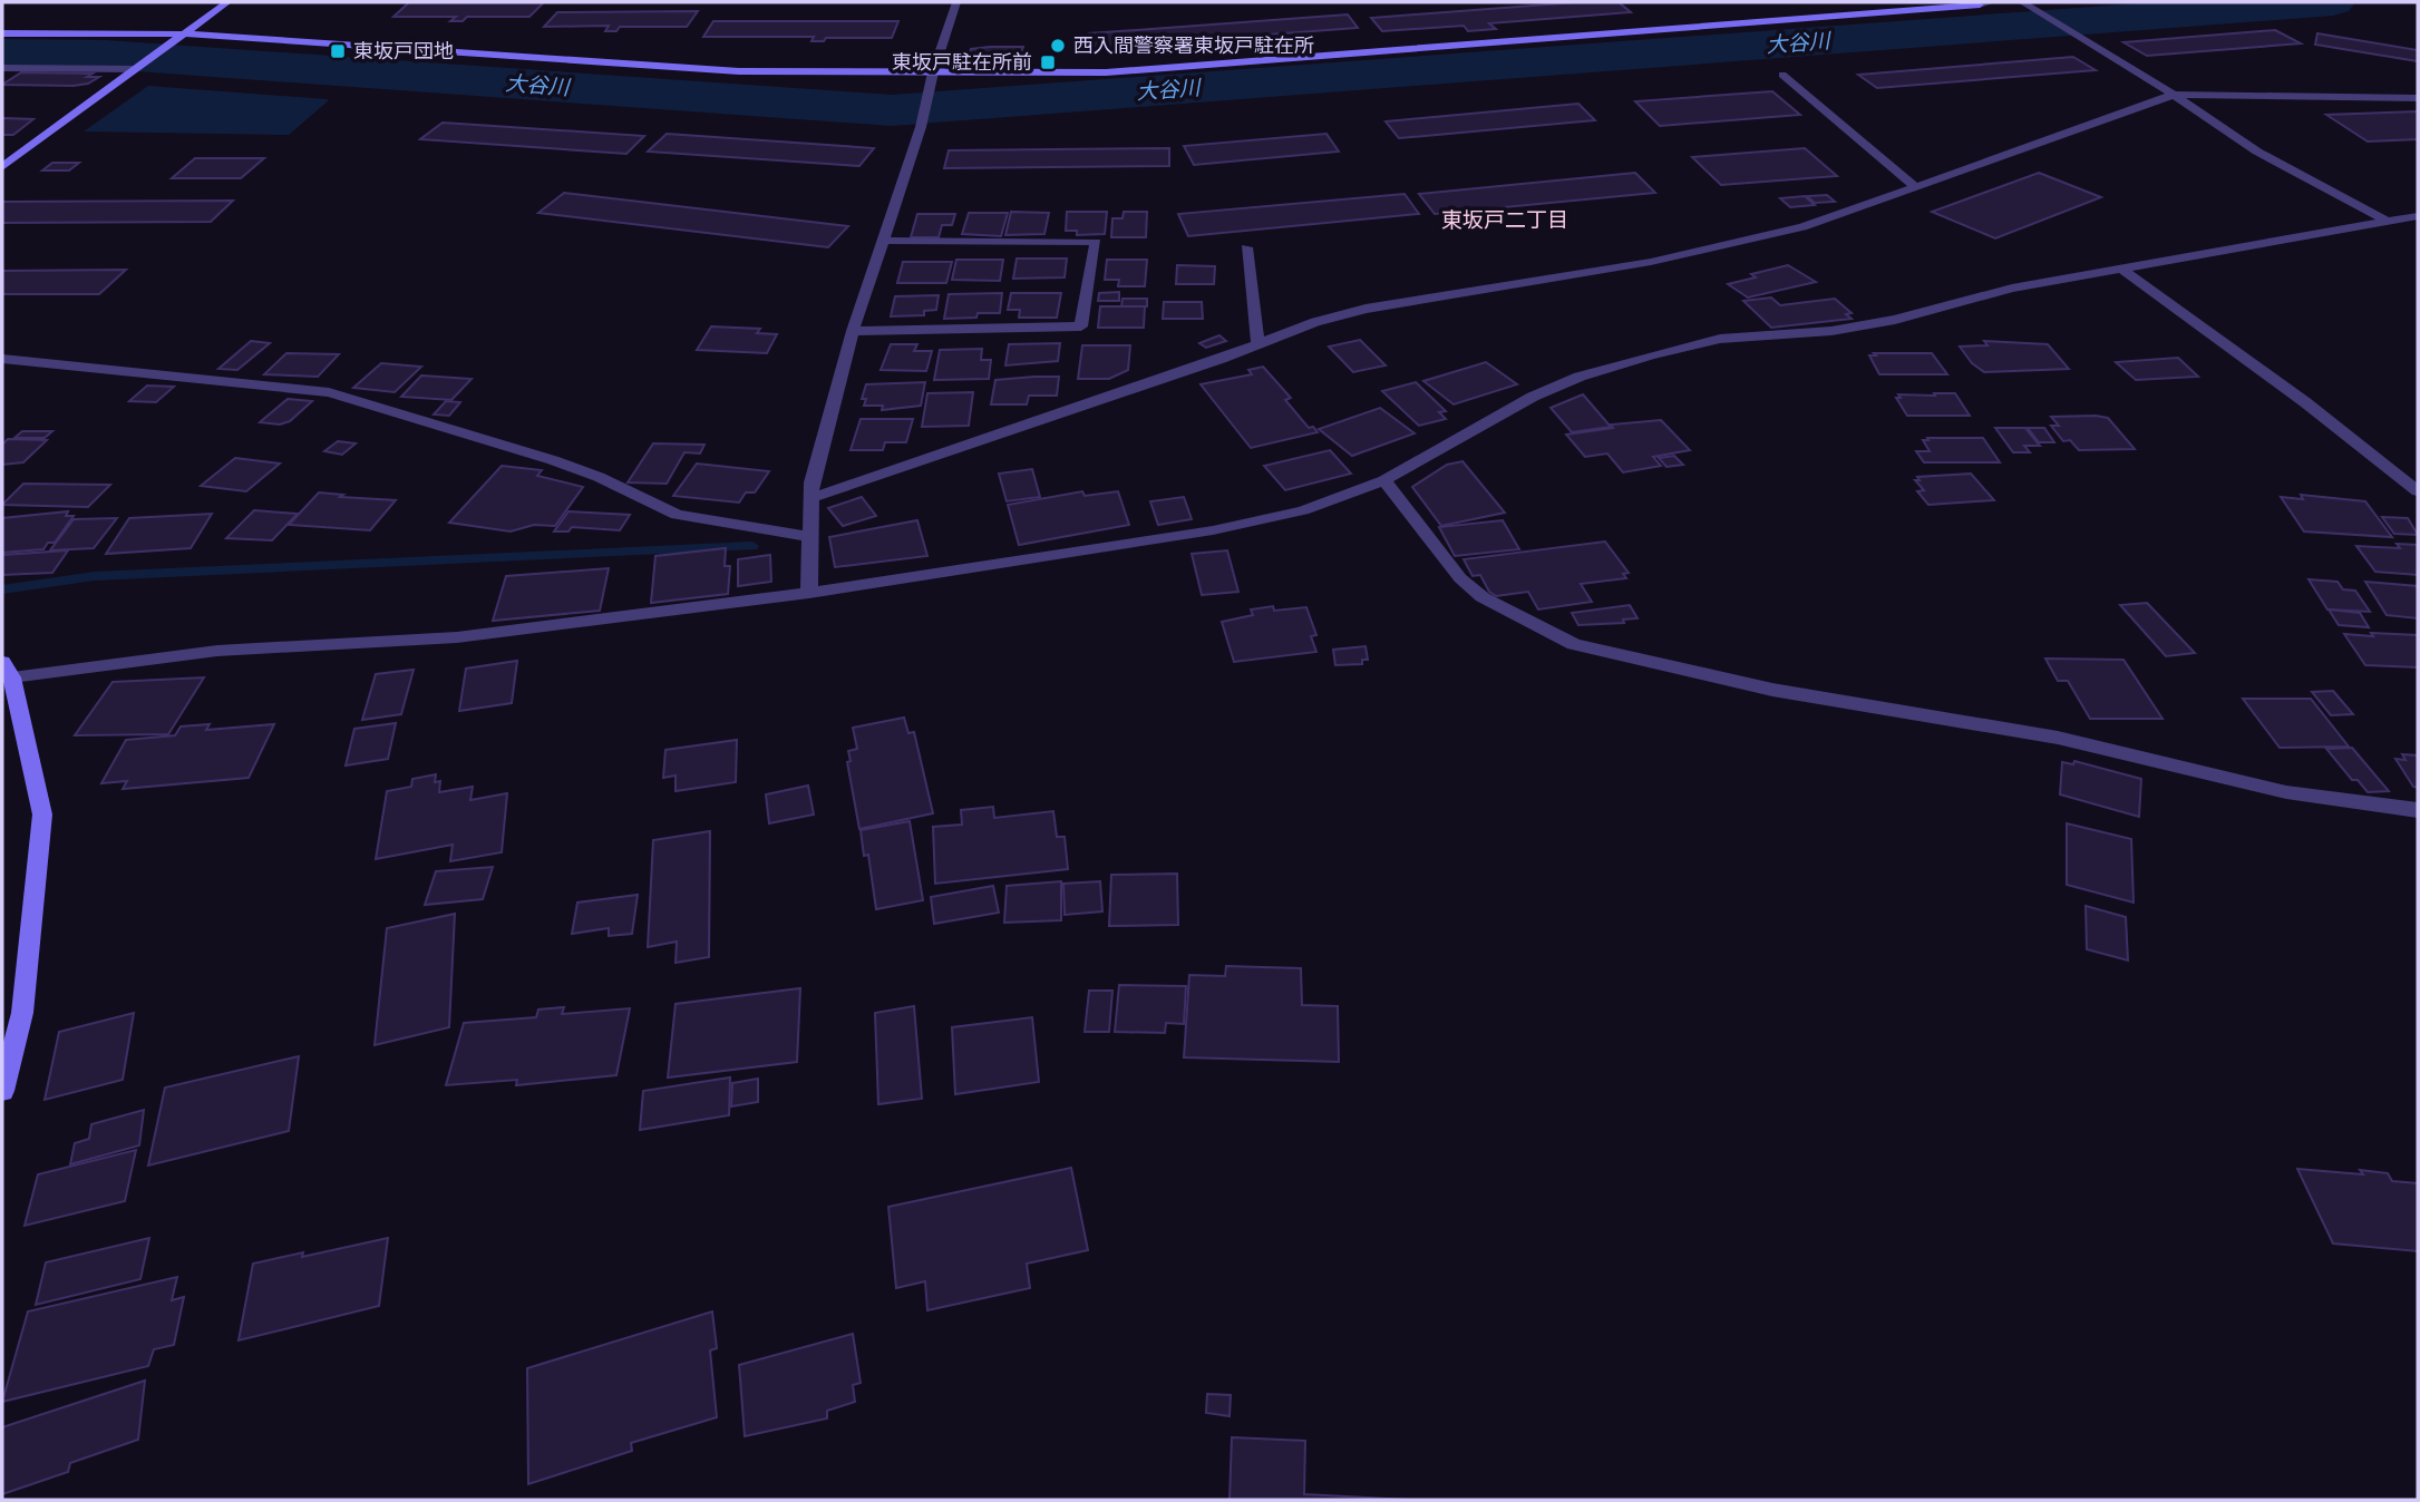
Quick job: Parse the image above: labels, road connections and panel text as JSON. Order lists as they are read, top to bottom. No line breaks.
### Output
{"districts":["東坂戸二丁目"],"water":["大谷川"],"places":{"other":["西入間警察署東坂戸駐在所"],"transit":["東坂戸団地","東坂戸駐在所前"]}}
